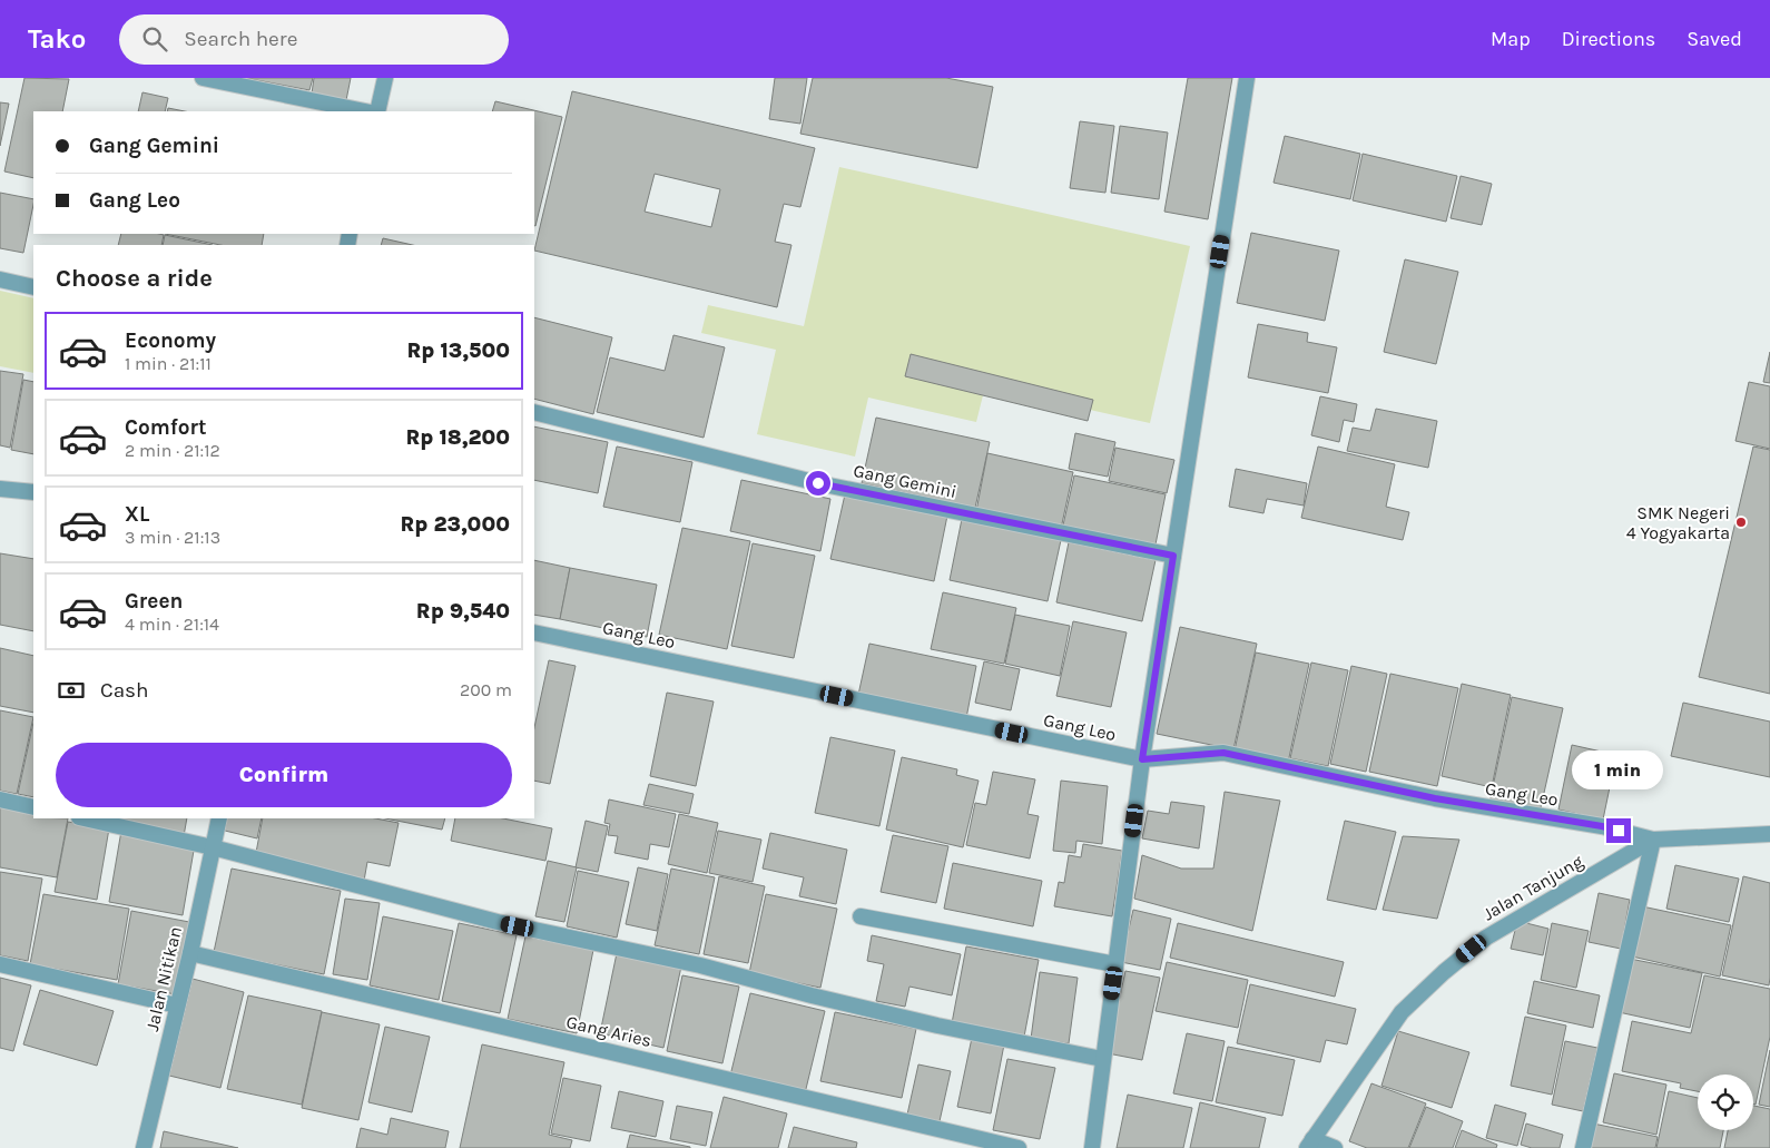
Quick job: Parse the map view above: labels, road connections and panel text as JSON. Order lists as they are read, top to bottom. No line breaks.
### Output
{"streets":{"street":["Gang Gemini","Gang Leo","Jalan Tanjung","Jalan Nitikan","Gang Aries"]},"crossings":[["Gang Leo","Jalan Tanjung"],["Jalan Nitikan","Gang Aries"]],"places":["SMK Negeri 4 Yogyakarta"],"page":{"header":"Tako","search":"Search here","nav":["Map","Directions","Saved"],"banner":["Gang Gemini","Gang Leo"],"heading":"Choose a ride","list":[{"name":"Economy","note":"1 min · 21:11","value":"Rp 13,500"},{"name":"Comfort","note":"2 min · 21:12","value":"Rp 18,200"},{"name":"XL","note":"3 min · 21:13","value":"Rp 23,000"},{"name":"Green","note":"4 min · 21:14","value":"Rp 9,540"}],"pay":["Cash","200 m"],"buttons":"Confirm","bubble":"1 min"}}
